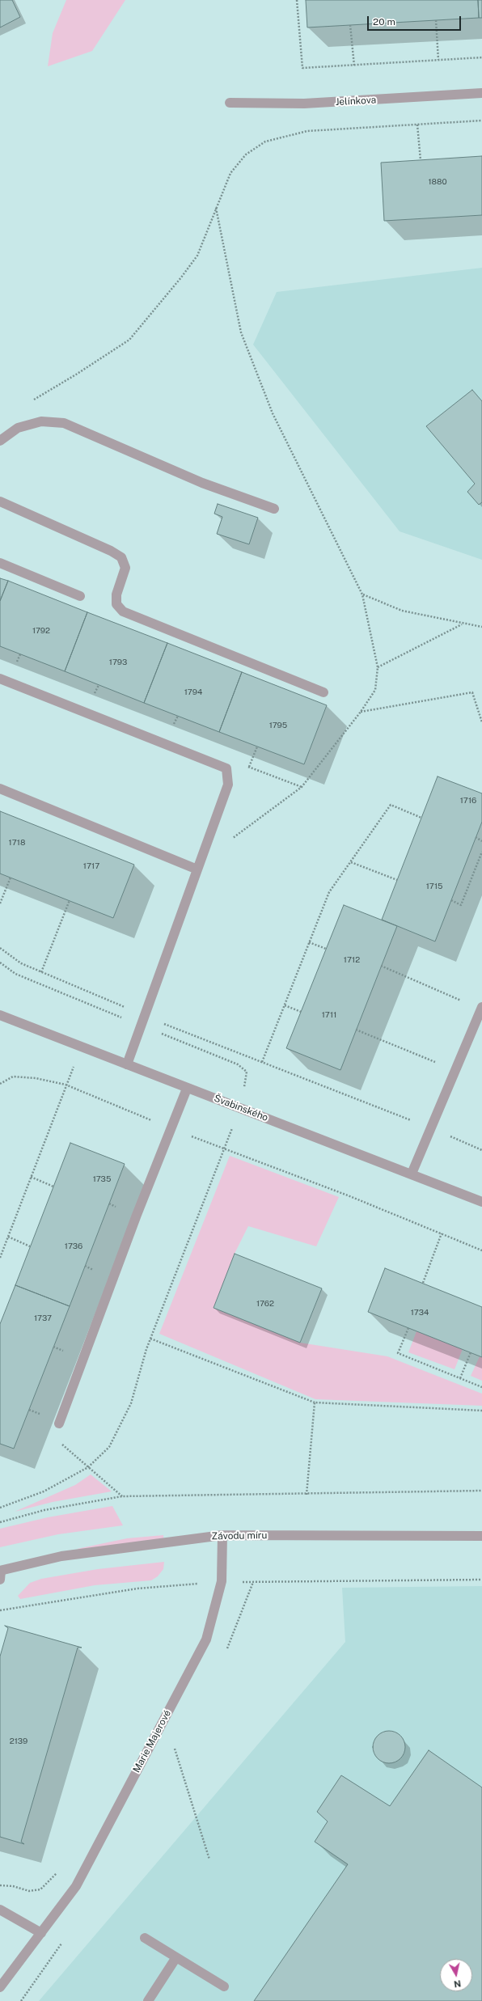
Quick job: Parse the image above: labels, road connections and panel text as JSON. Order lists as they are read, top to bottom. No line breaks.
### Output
{"streets":{"street":["Jelínkova","Švabinského","Závodu míru","Marie Majerové"]},"crossings":[["Závodu míru","Marie Majerové"]],"house_numbers":["1880","1792","1793","1794","1795","1716","1718","1717","1715","1712","1711","1735","1736","1762","1734","1737","2139"],"scale_bar":"20 m","north":"bottom"}
